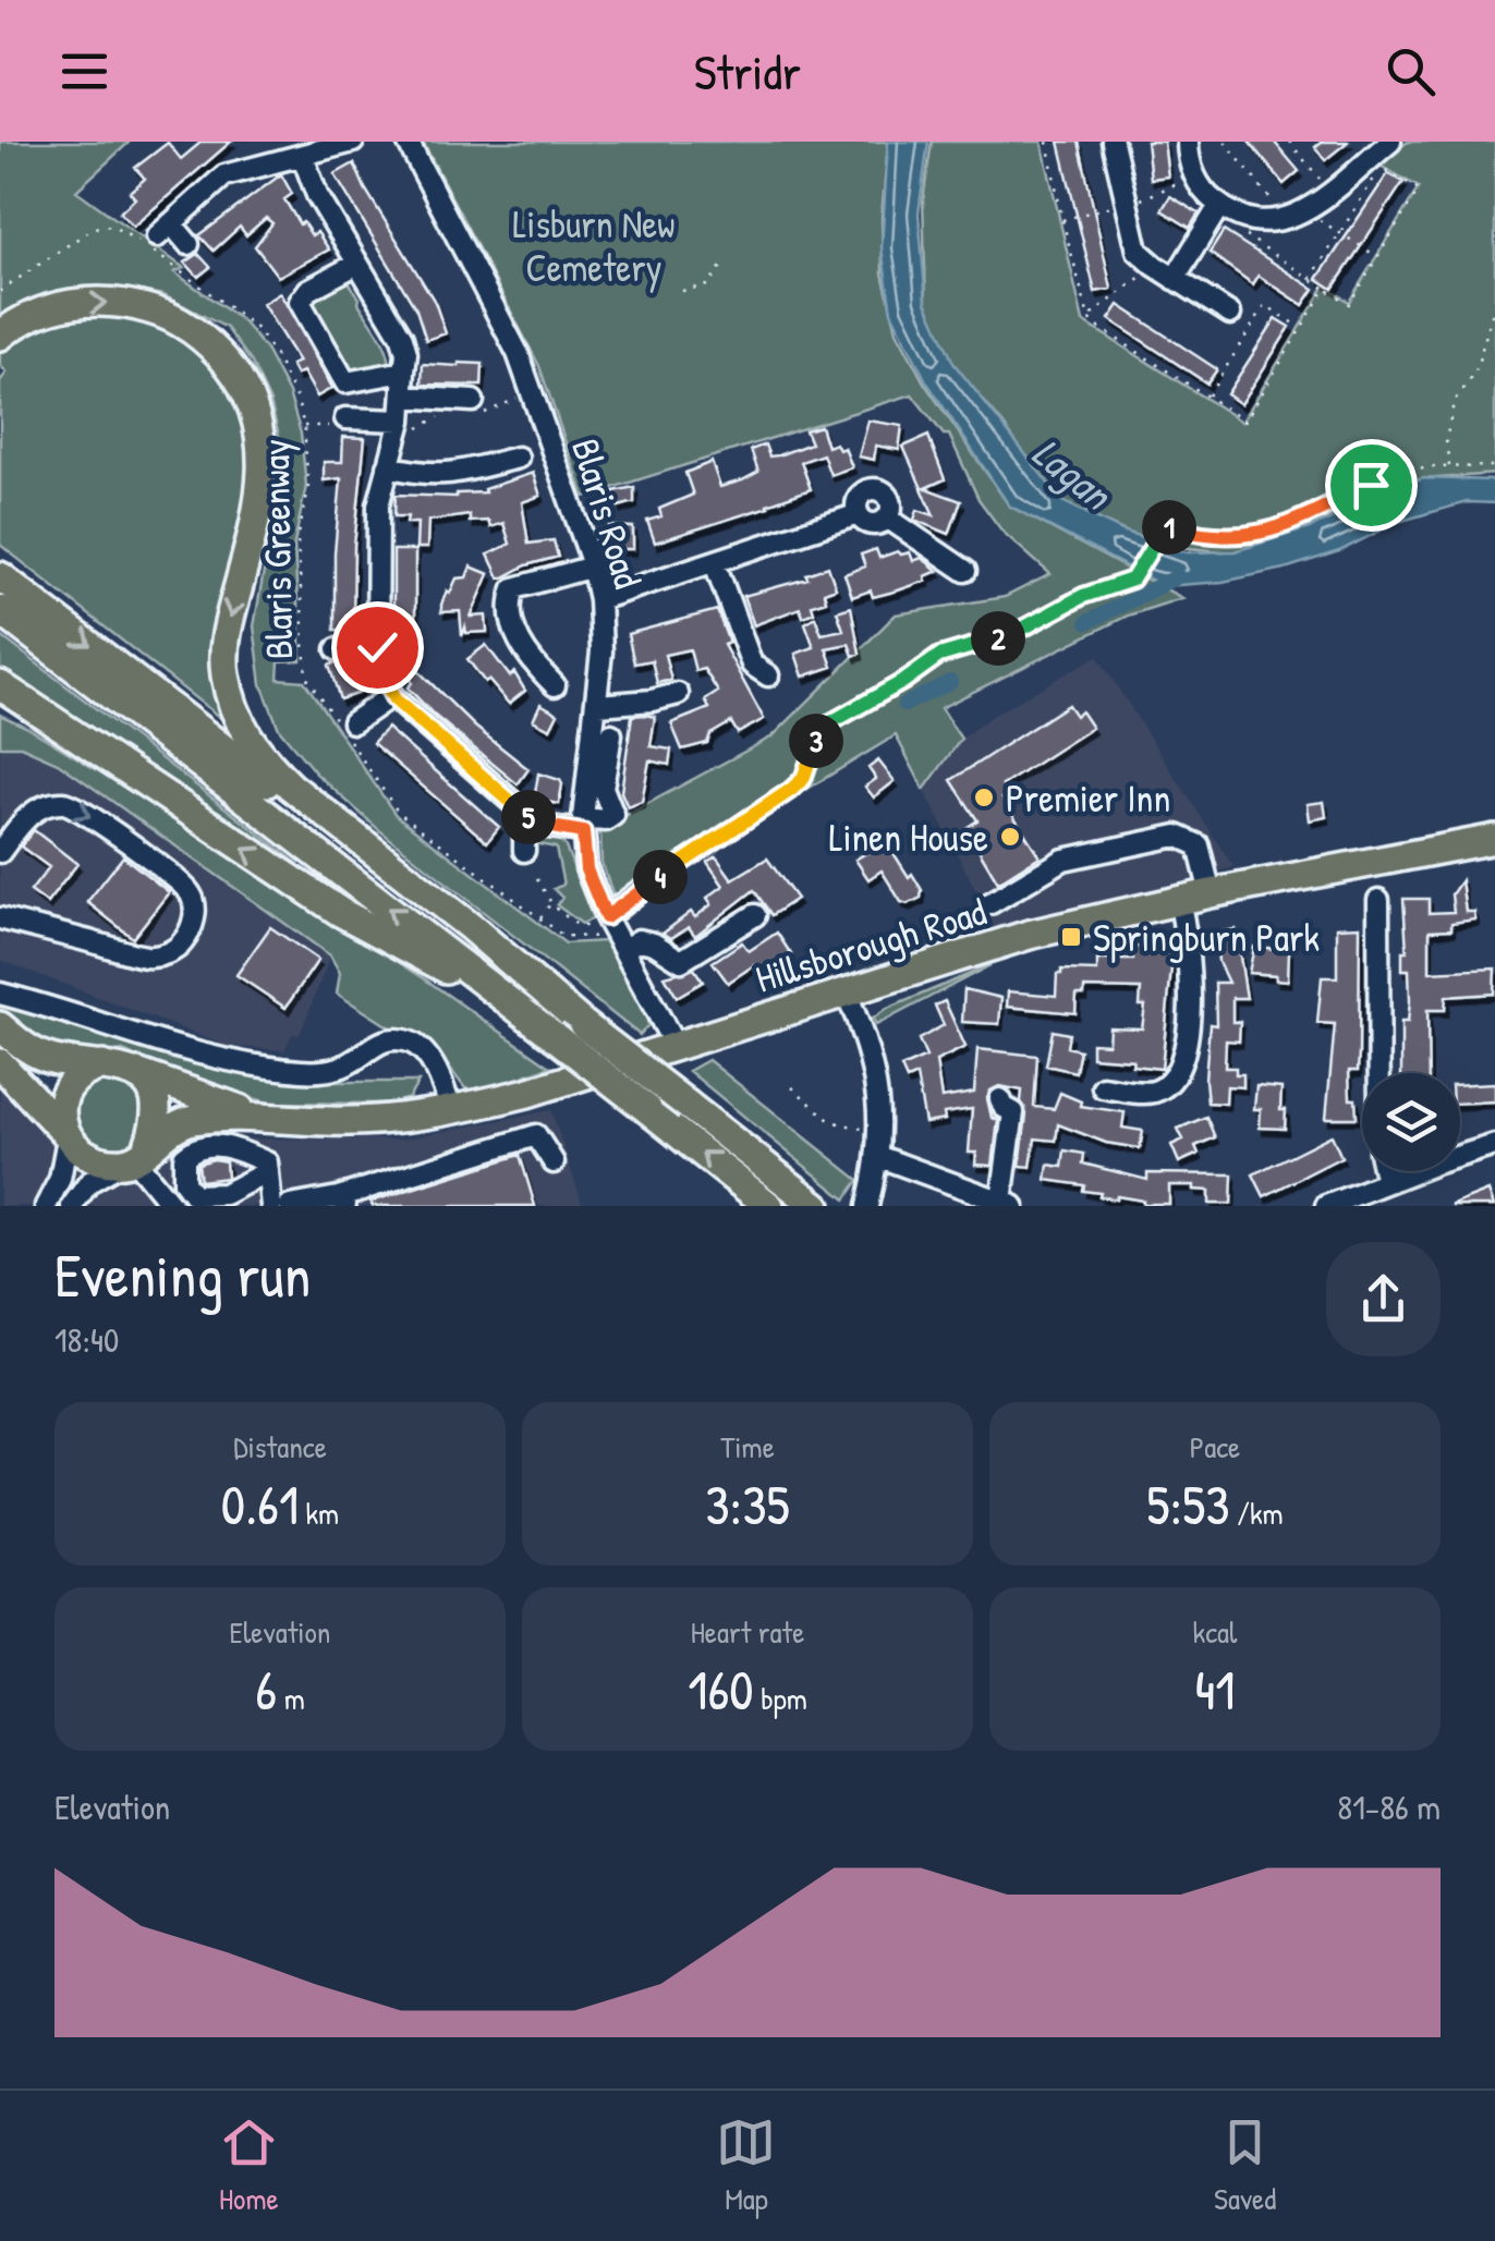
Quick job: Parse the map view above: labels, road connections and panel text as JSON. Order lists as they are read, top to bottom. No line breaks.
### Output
{"streets":{"highway":["Hillsborough Road"],"street":["Blaris Road"],"path":["Blaris Greenway"]},"crossings":[["Blaris Road","Blaris Greenway"],["Blaris Road","Hillsborough Road"]],"water":["Lagan"],"parks":["Lisburn New Cemetery"],"places":{"other":["Premier Inn","Linen House"],"transit":["Springburn Park"]},"page":{"header":"Stridr","pins":["1","2","3","5","4"],"heading":["Evening run","18:40"],"stats":[["Distance","0.61 km"],["Time","3:35"],["Pace","5:53 /km"],["Elevation","6 m"],["Heart rate","160 bpm"],["kcal","41"]],"chart":["Elevation","81–86 m"],"tabs":["Home","Map","Saved"]}}
